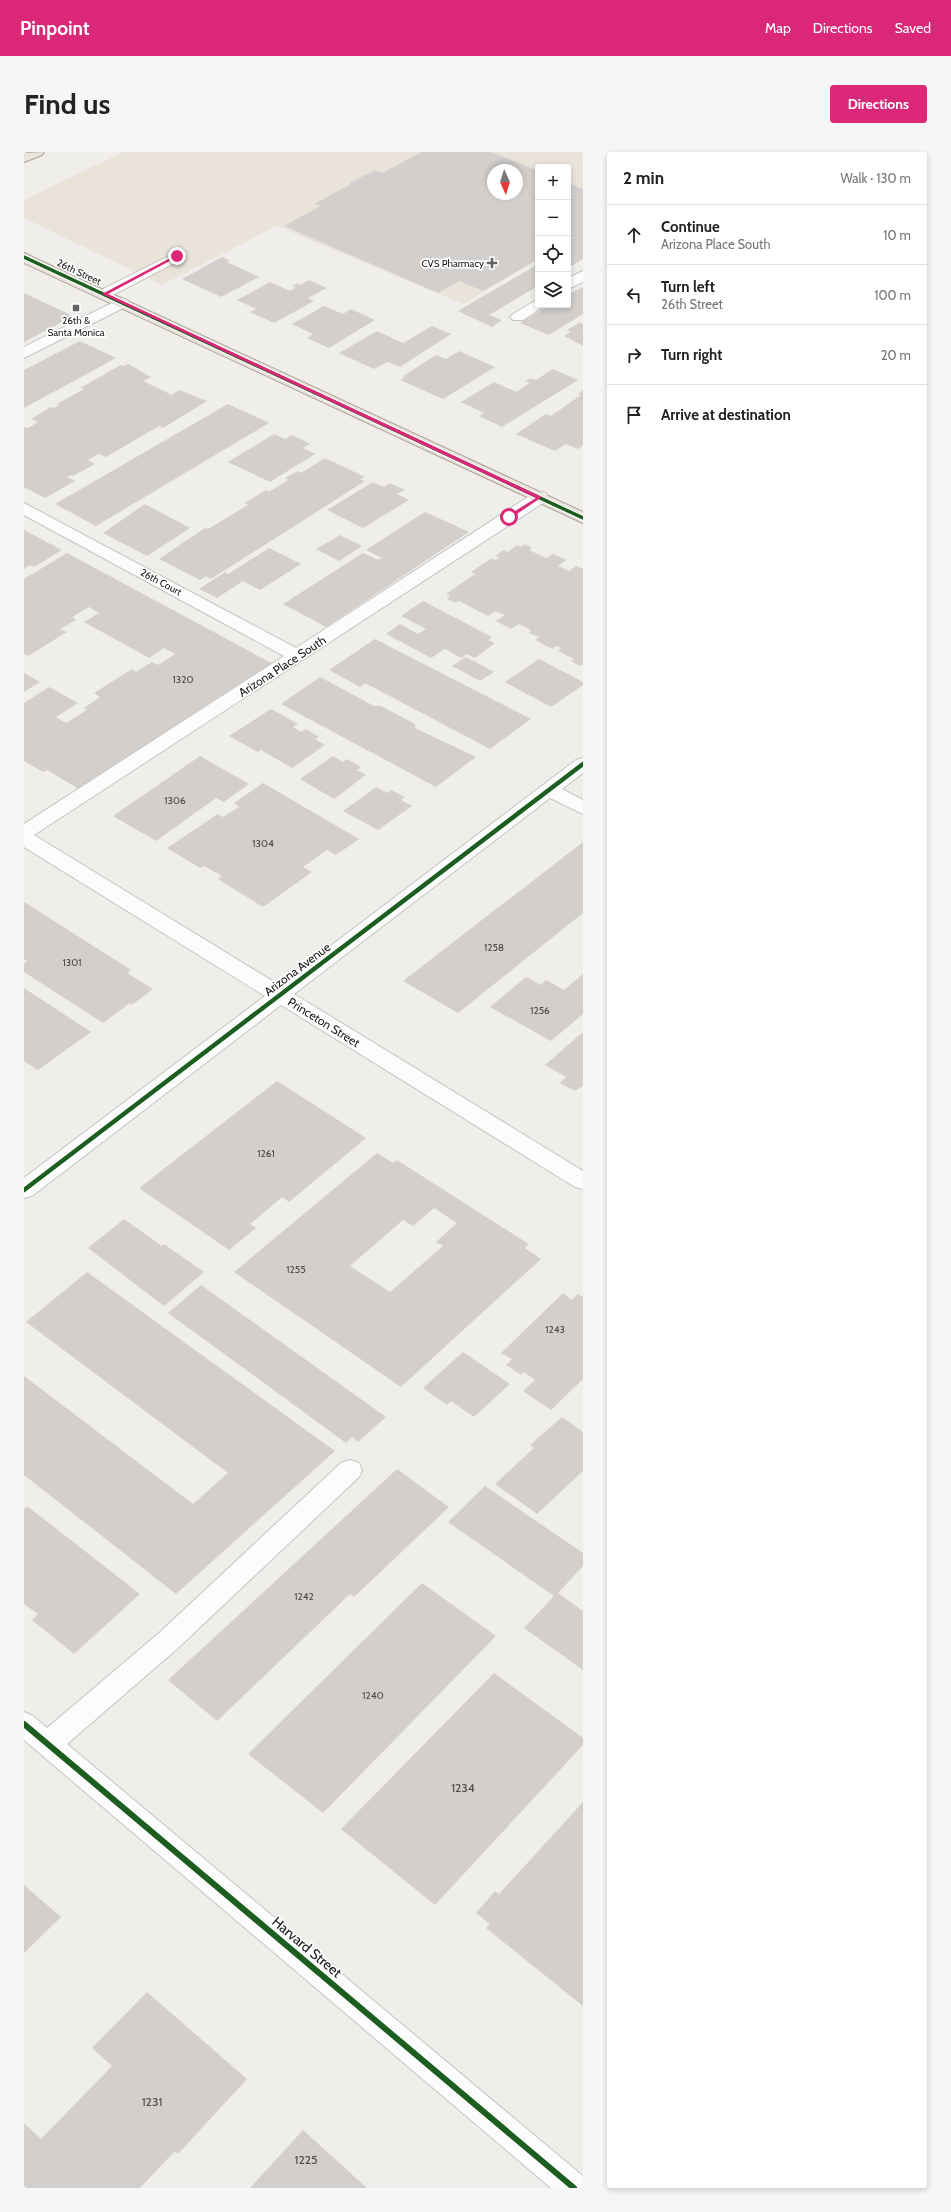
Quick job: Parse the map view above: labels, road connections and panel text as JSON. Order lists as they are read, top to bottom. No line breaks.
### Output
{"streets":{"main road":["26th Street"],"street":["26th Court","Arizona Place South","Arizona Avenue","Princeton Street","Harvard Street"]},"crossings":[["26th Street","Arizona Place South"],["26th Court","Arizona Place South"],["Arizona Avenue","Princeton Street"]],"places":{"health":["CVS Pharmacy"],"transit":["26th & Santa Monica"]},"house_numbers":["1320","1306","1304","1258","1301","1256","1261","1255","1243","1242","1240","1234","1231","1225"],"north":"bottom","page":{"header":"Pinpoint","nav":["Map","Directions","Saved"],"buttons":"Directions","title":"Find us","heading":["2 min","Walk · 130 m"],"map_buttons":["+","−"],"list":[["Continue","Arizona Place South","10 m"],["Turn left","26th Street","100 m"],["Turn right","20 m"],"Arrive at destination"]}}
